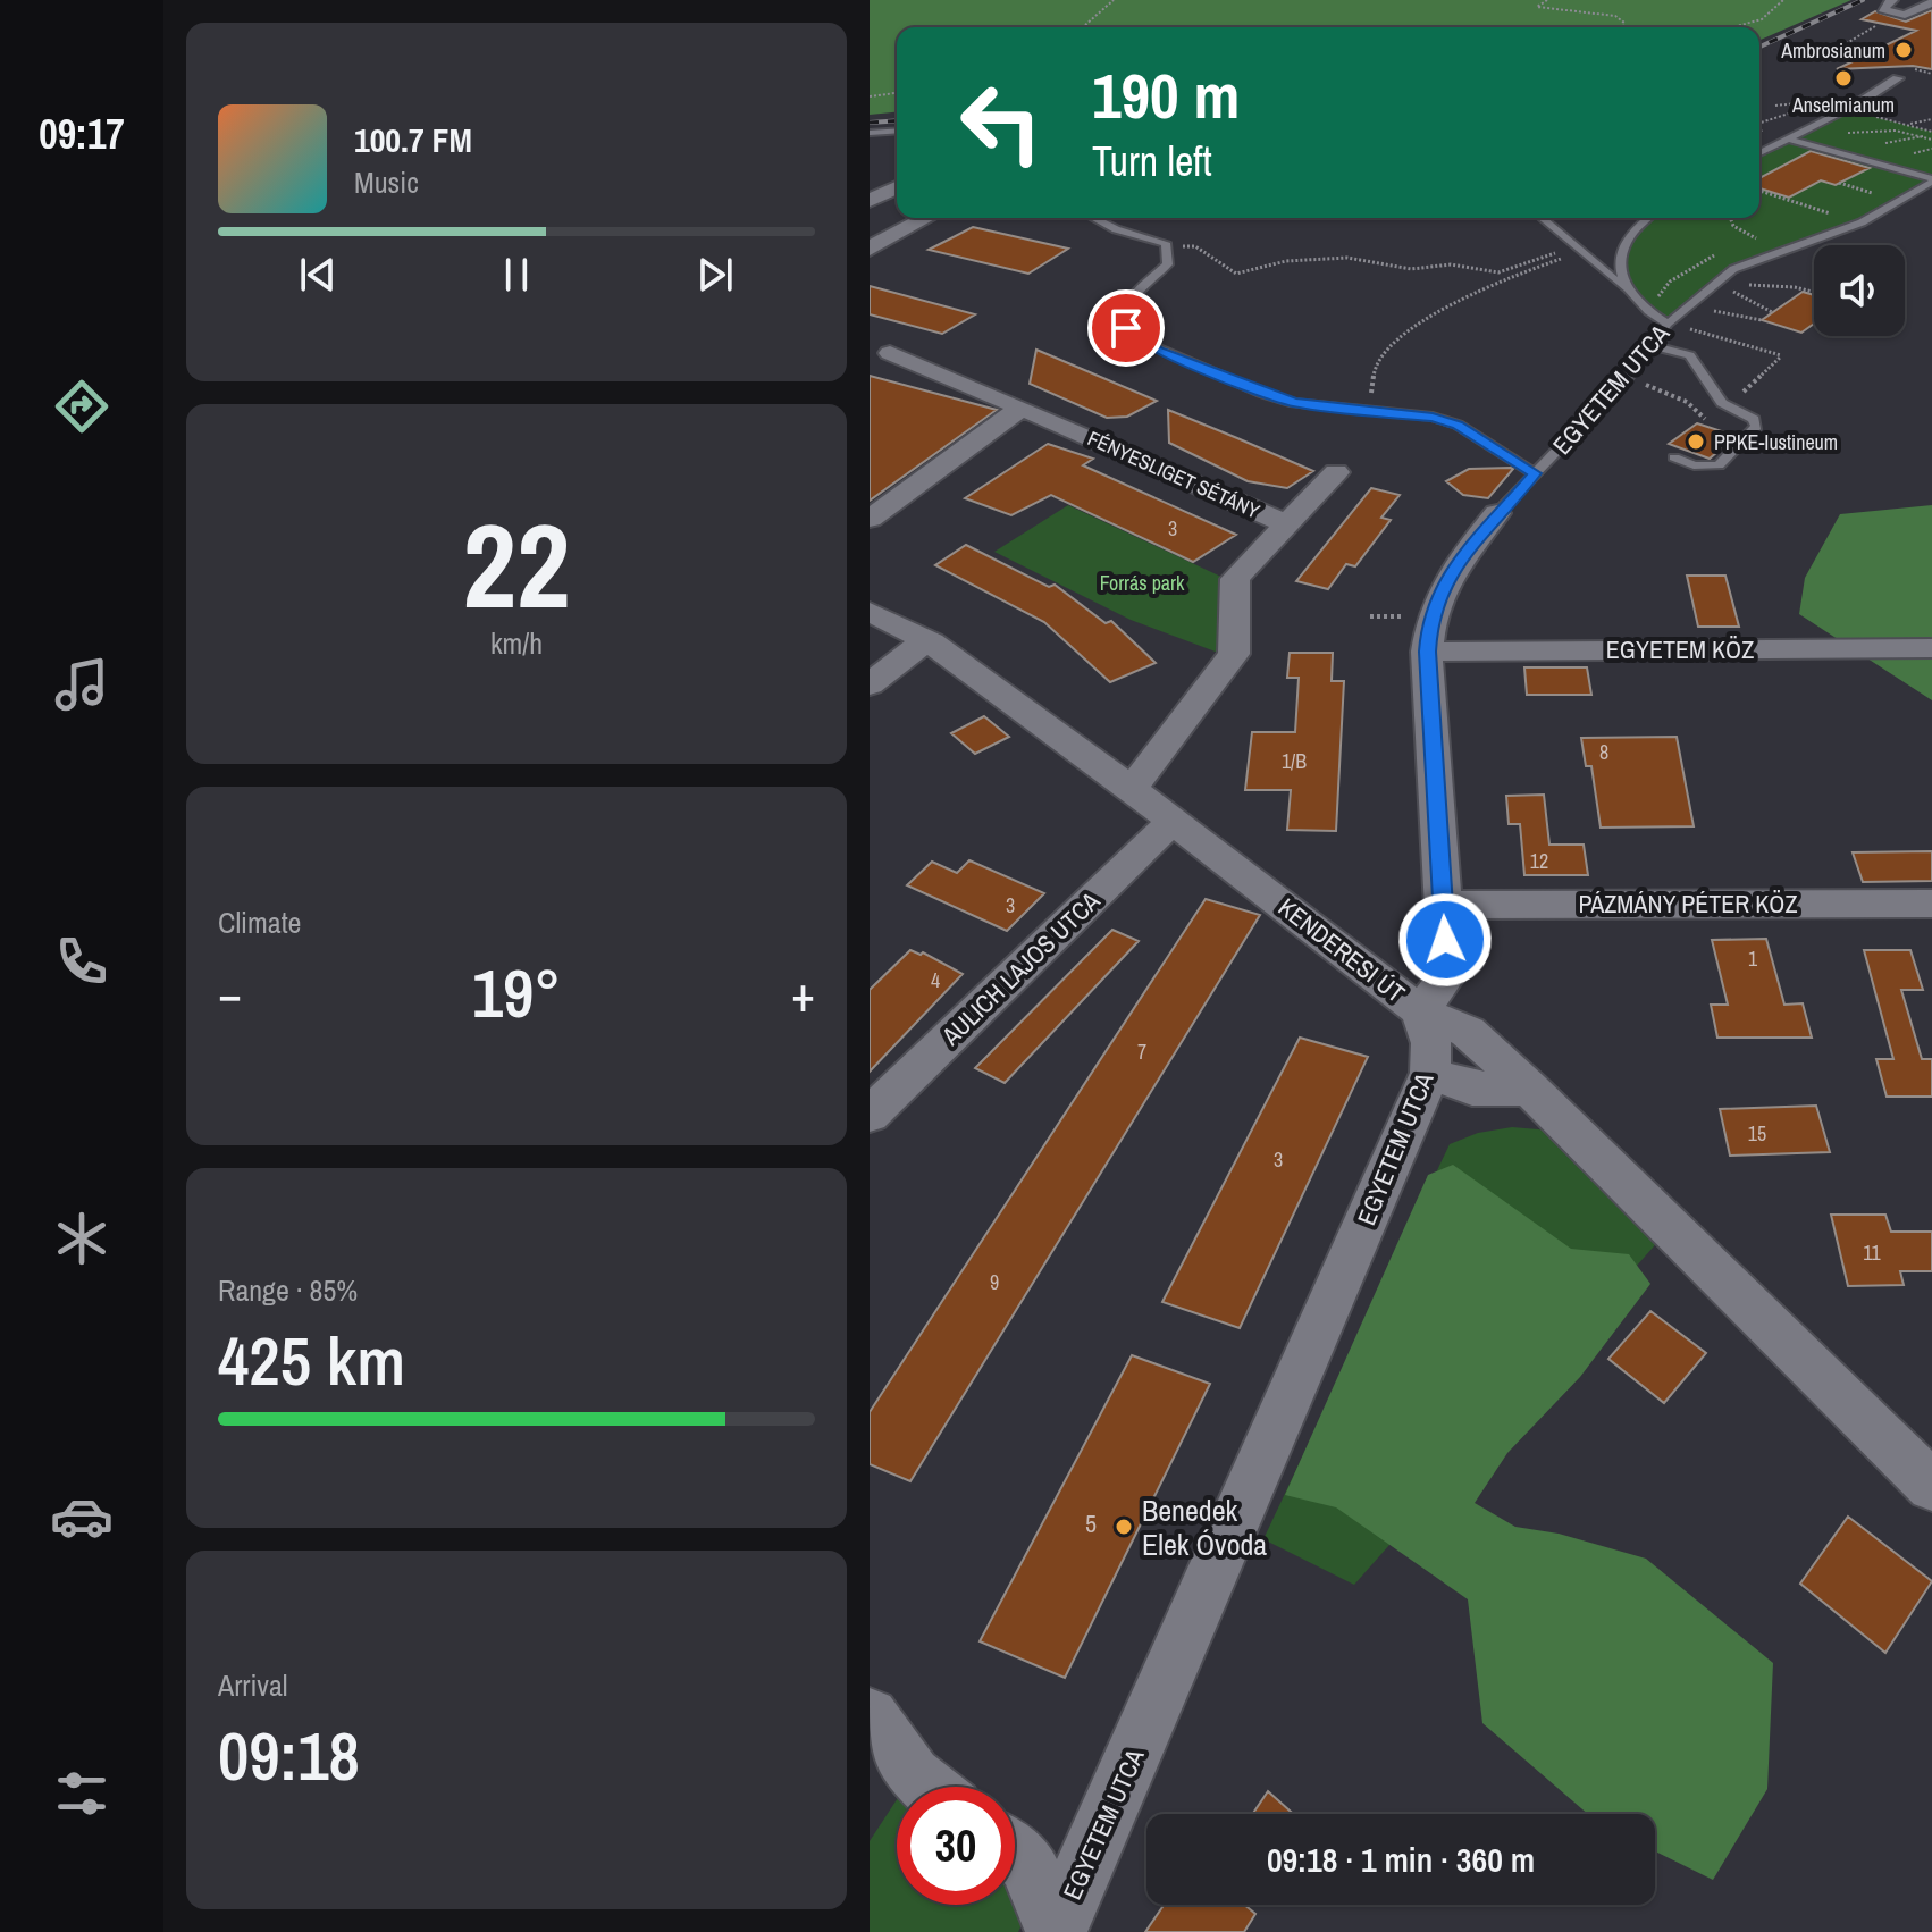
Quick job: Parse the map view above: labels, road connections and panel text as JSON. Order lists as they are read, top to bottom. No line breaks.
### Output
{"streets":{"street":["EGYETEM UTCA","FÉNYESLIGET SÉTÁNY","EGYETEM KÖZ","PÁZMÁNY PÉTER KÖZ","KENDERESI ÚT","AULICH LAJOS UTCA"]},"crossings":[["EGYETEM UTCA","EGYETEM KÖZ"],["EGYETEM UTCA","PÁZMÁNY PÉTER KÖZ"],["EGYETEM UTCA","KENDERESI ÚT"],["FÉNYESLIGET SÉTÁNY","KENDERESI ÚT"],["KENDERESI ÚT","AULICH LAJOS UTCA"]],"parks":["Forrás park"],"places":["Ambrosianum","Anselmianum","PPKE-Iustineum","Benedek Elek Óvoda"],"house_numbers":["3","8","1/B","12","3","1","4","7","15","3","11","9","5"],"page":{"tabs":"09:17","turn":["190 m","Turn left"],"song":["100.7 FM","Music"],"tile":[["22","km/h"],"Climate",["Range · 85%","425 km"],["Arrival","09:18"]],"heat":["−","19°","+"],"limit":"30","trip":"09:18 · 1 min · 360 m"}}
